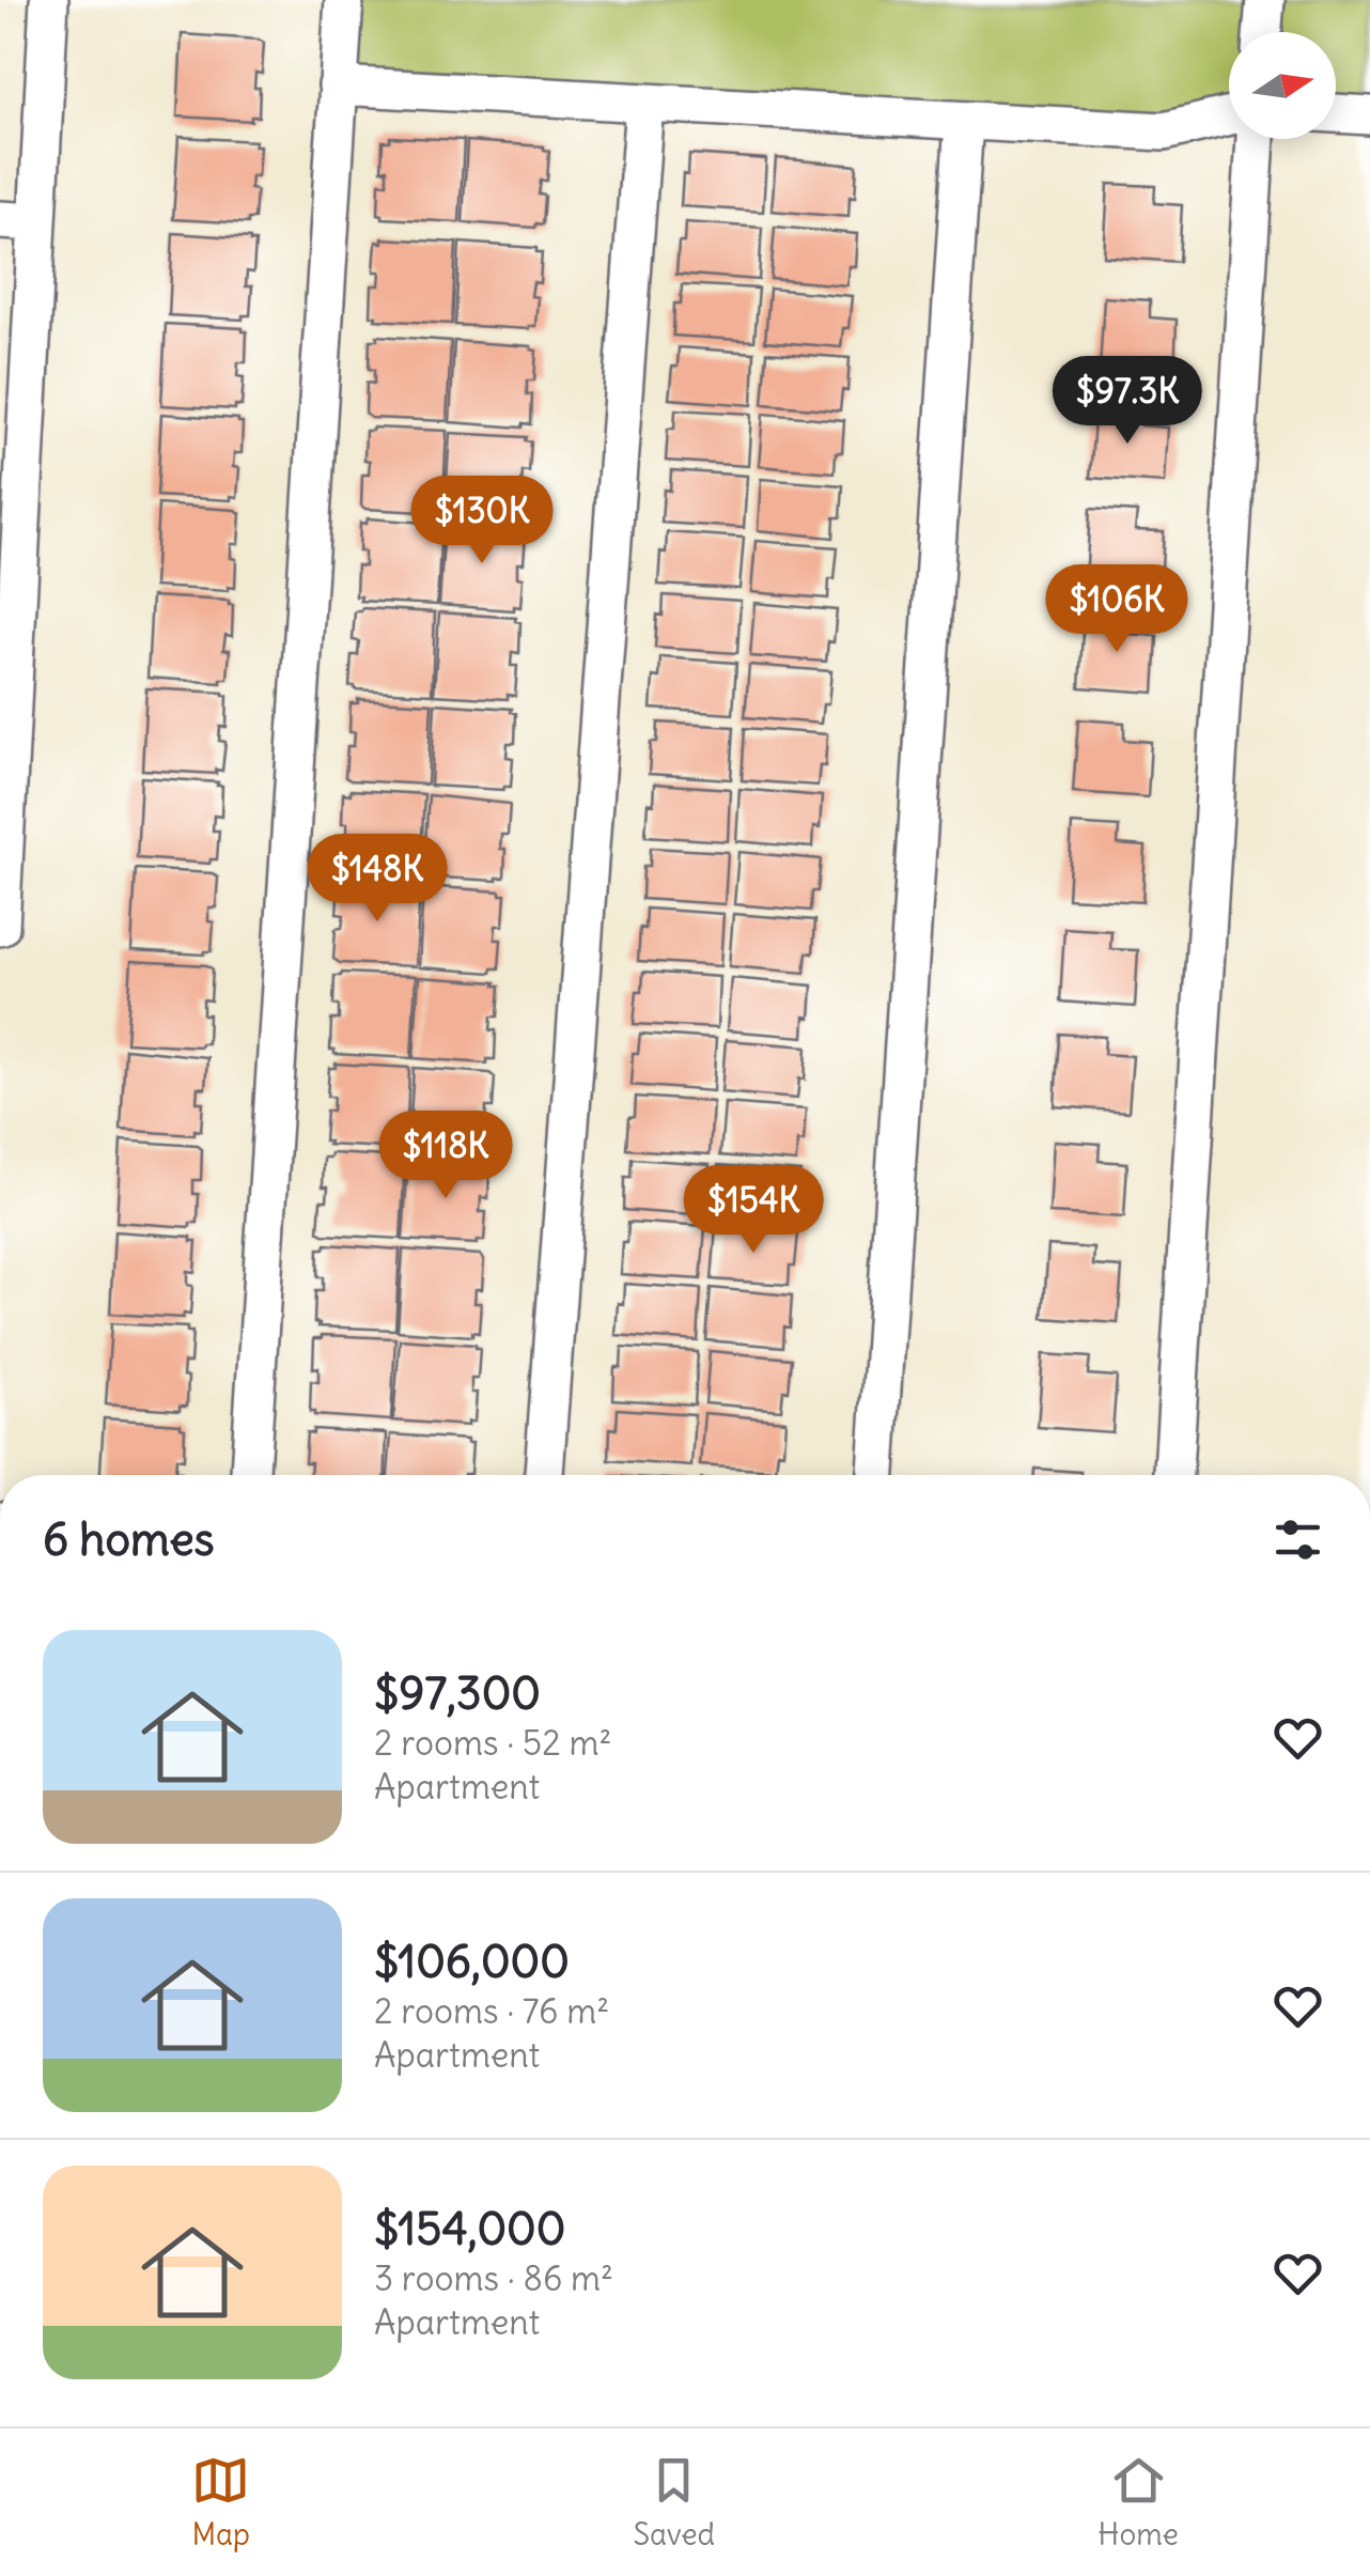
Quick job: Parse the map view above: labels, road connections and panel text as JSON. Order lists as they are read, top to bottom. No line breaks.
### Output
{"north":"right","page":{"price":["$97.3K","$130K","$106K","$148K","$118K","$154K"],"heading":"6 homes","list":[{"name":"$97,300","note":"2 rooms · 52 m² · Apartment"},{"name":"$106,000","note":"2 rooms · 76 m² · Apartment"},{"name":"$154,000","note":"3 rooms · 86 m² · Apartment"}],"tabs":["Map","Saved","Home"]}}
